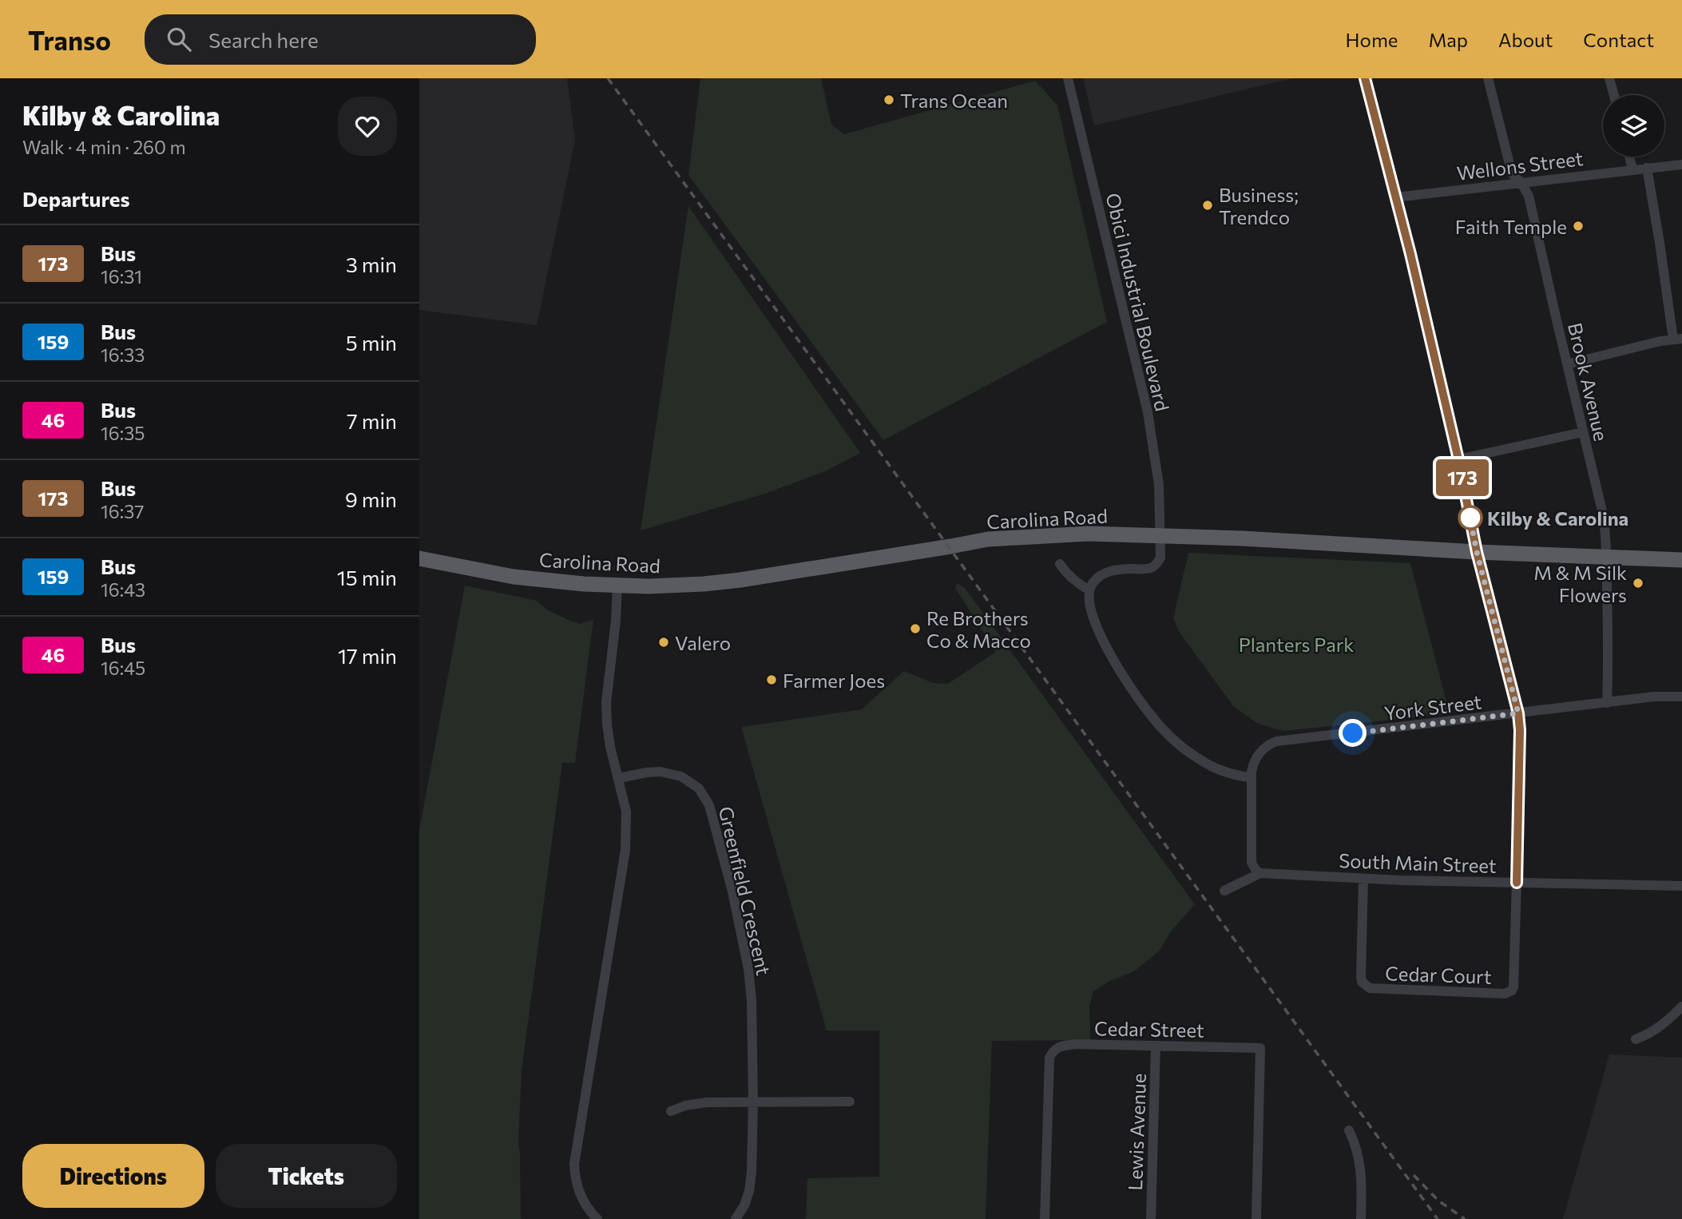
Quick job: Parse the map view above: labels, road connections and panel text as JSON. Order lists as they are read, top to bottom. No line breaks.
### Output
{"streets":{"main road":["Carolina Road"],"street":["Wellons Street","Obici Industrial Boulevard","Brook Avenue","York Street","South Main Street","Greenfield Crescent","Cedar Court","Cedar Street","Lewis Avenue"]},"crossings":[["Wellons Street","Brook Avenue"],["Obici Industrial Boulevard","Carolina Road"],["Brook Avenue","Carolina Road"],["Brook Avenue","York Street"],["South Main Street","Cedar Court"],["Cedar Street","Lewis Avenue"]],"parks":["Planters Park"],"places":["Trans Ocean","Business; Trendco","Faith Temple","Kilby & Carolina","M & M Silk Flowers","Re Brothers Co & Macco","Valero","Farmer Joes"],"lines":["bus line 173"],"page":{"header":"Transo","search":"Search here","nav":["Home","Map","About","Contact"],"heading":[["Kilby & Carolina","Walk · 4 min · 260 m"],"Departures"],"on_map":"173","list":[{"mark":"173","name":"Bus","note":"16:31","value":"3 min"},{"mark":"159","name":"Bus","note":"16:33","value":"5 min"},{"mark":"46","name":"Bus","note":"16:35","value":"7 min"},{"mark":"173","name":"Bus","note":"16:37","value":"9 min"},{"mark":"159","name":"Bus","note":"16:43","value":"15 min"},{"mark":"46","name":"Bus","note":"16:45","value":"17 min"}],"buttons":["Directions","Tickets"]}}
